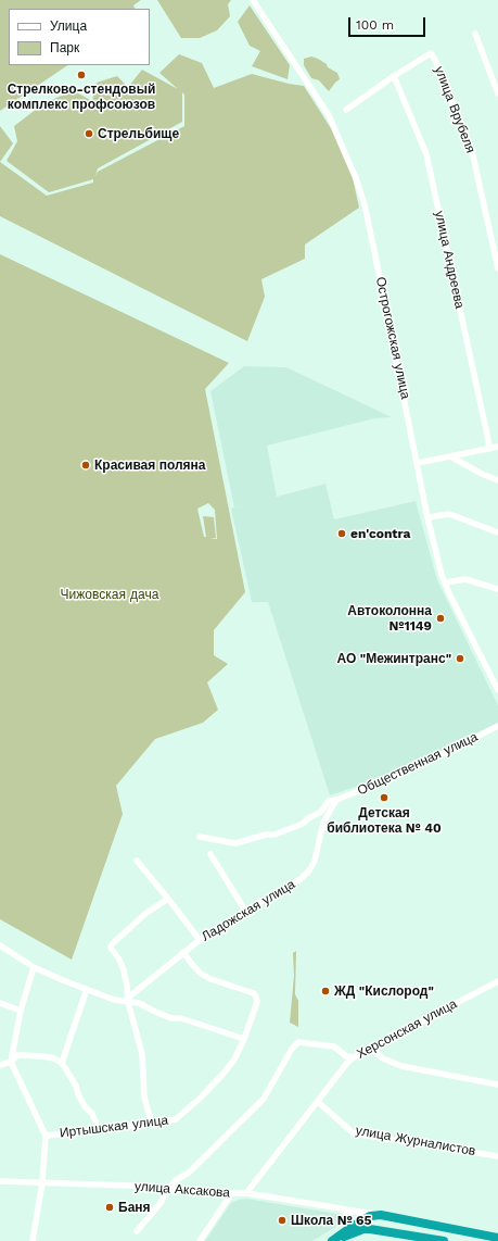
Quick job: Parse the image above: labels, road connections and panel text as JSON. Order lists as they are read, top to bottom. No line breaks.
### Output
{"streets":{"street":["улица Врубеля","улица Андреева","Острогожская улица","Общественная улица","Ладожская улица","Херсонская улица","Иртышская улица","улица Журналистов","улица Аксакова"]},"crossings":[["улица Врубеля","улица Андреева"],["Общественная улица","Ладожская улица"],["Ладожская улица","Иртышская улица"],["Херсонская улица","улица Журналистов"],["Херсонская улица","улица Аксакова"]],"parks":["Чижовская дача"],"places":["Стрелково-стендовый комплекс профсоюзов","Стрельбище","Красивая поляна","en'contra","Автоколонна №1149","АО \"Межинтранс\"","Детская библиотека № 40","ЖД \"Кислород\"","Баня","Школа № 65"],"legend":["Улица","Парк"],"scale_bar":"100 m"}
